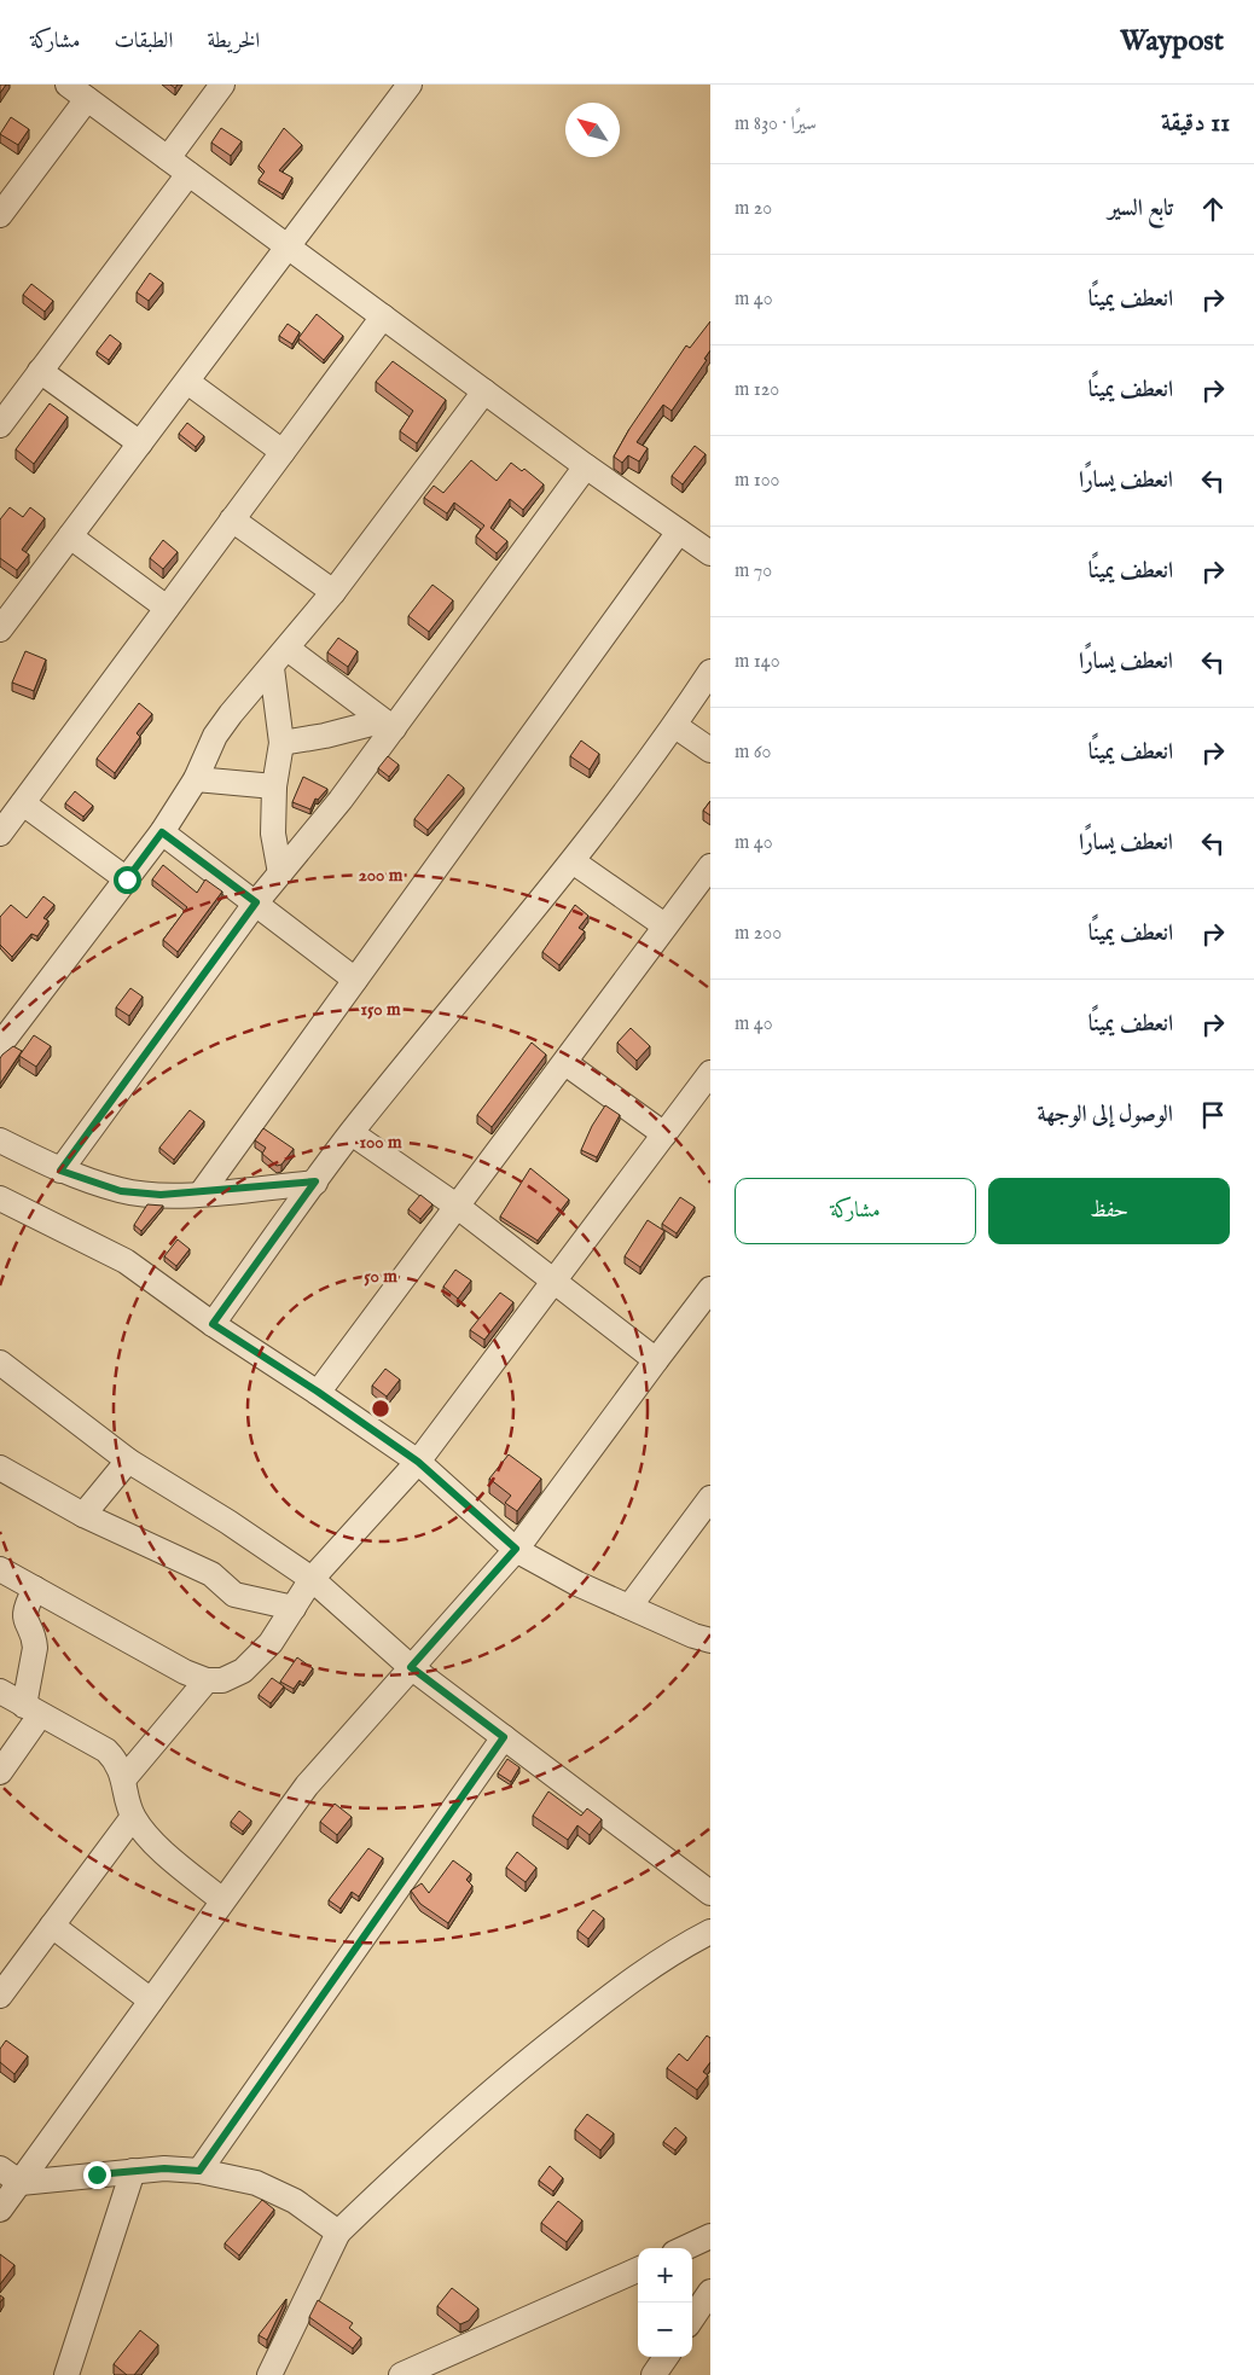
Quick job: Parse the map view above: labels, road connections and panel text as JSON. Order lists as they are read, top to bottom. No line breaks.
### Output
{"north":"top left","page":{"header":"Waypost","nav":["الخريطة","الطبقات","مشاركة"],"heading":["11 دقيقة","سيرًا · 830 m"],"list":[["تابع السير","20 m"],["انعطف يمينًا","40 m"],["انعطف يمينًا","120 m"],["انعطف يسارًا","100 m"],["انعطف يمينًا","70 m"],["انعطف يسارًا","140 m"],["انعطف يمينًا","60 m"],["انعطف يسارًا","40 m"],["انعطف يمينًا","200 m"],["انعطف يمينًا","40 m"],"الوصول إلى الوجهة"],"buttons":["حفظ","مشاركة"],"map_buttons":["+","−"]},"rings":["200 m","150 m","100 m","50 m"]}
